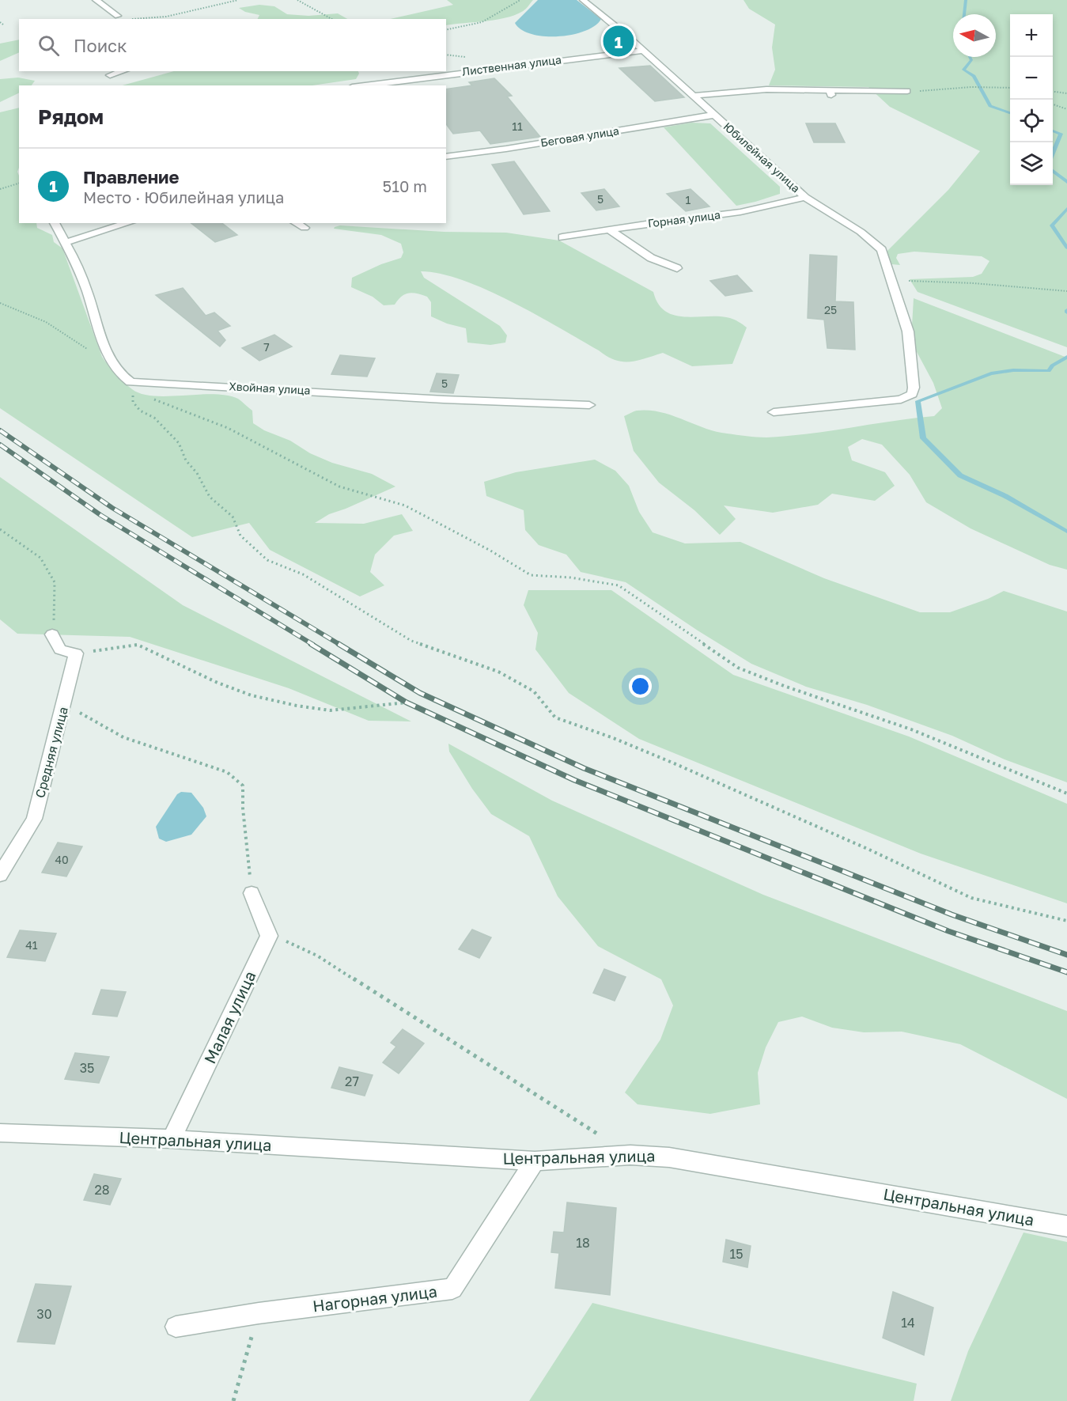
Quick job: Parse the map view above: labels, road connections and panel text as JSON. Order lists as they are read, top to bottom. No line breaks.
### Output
{"streets":{"street":["Лиственная улица","Беговая улица","Юбилейная улица","Горная улица","Хвойная улица","Средняя улица","Малая улица","Центральная улица","Нагорная улица"]},"crossings":[["Лиственная улица","Юбилейная улица"],["Беговая улица","Юбилейная улица"],["Юбилейная улица","Горная улица"],["Малая улица","Центральная улица"],["Центральная улица","Нагорная улица"]],"house_numbers":["11","5","1","25","7","5","40","41","35","27","28","18","15","30","14"],"north":"left","page":{"map_buttons":["+","−"],"search":"Поиск","pins":"1","heading":"Рядом","list":[{"mark":"1","name":"Правление","note":"Место · Юбилейная улица","value":"510 m"}]}}
